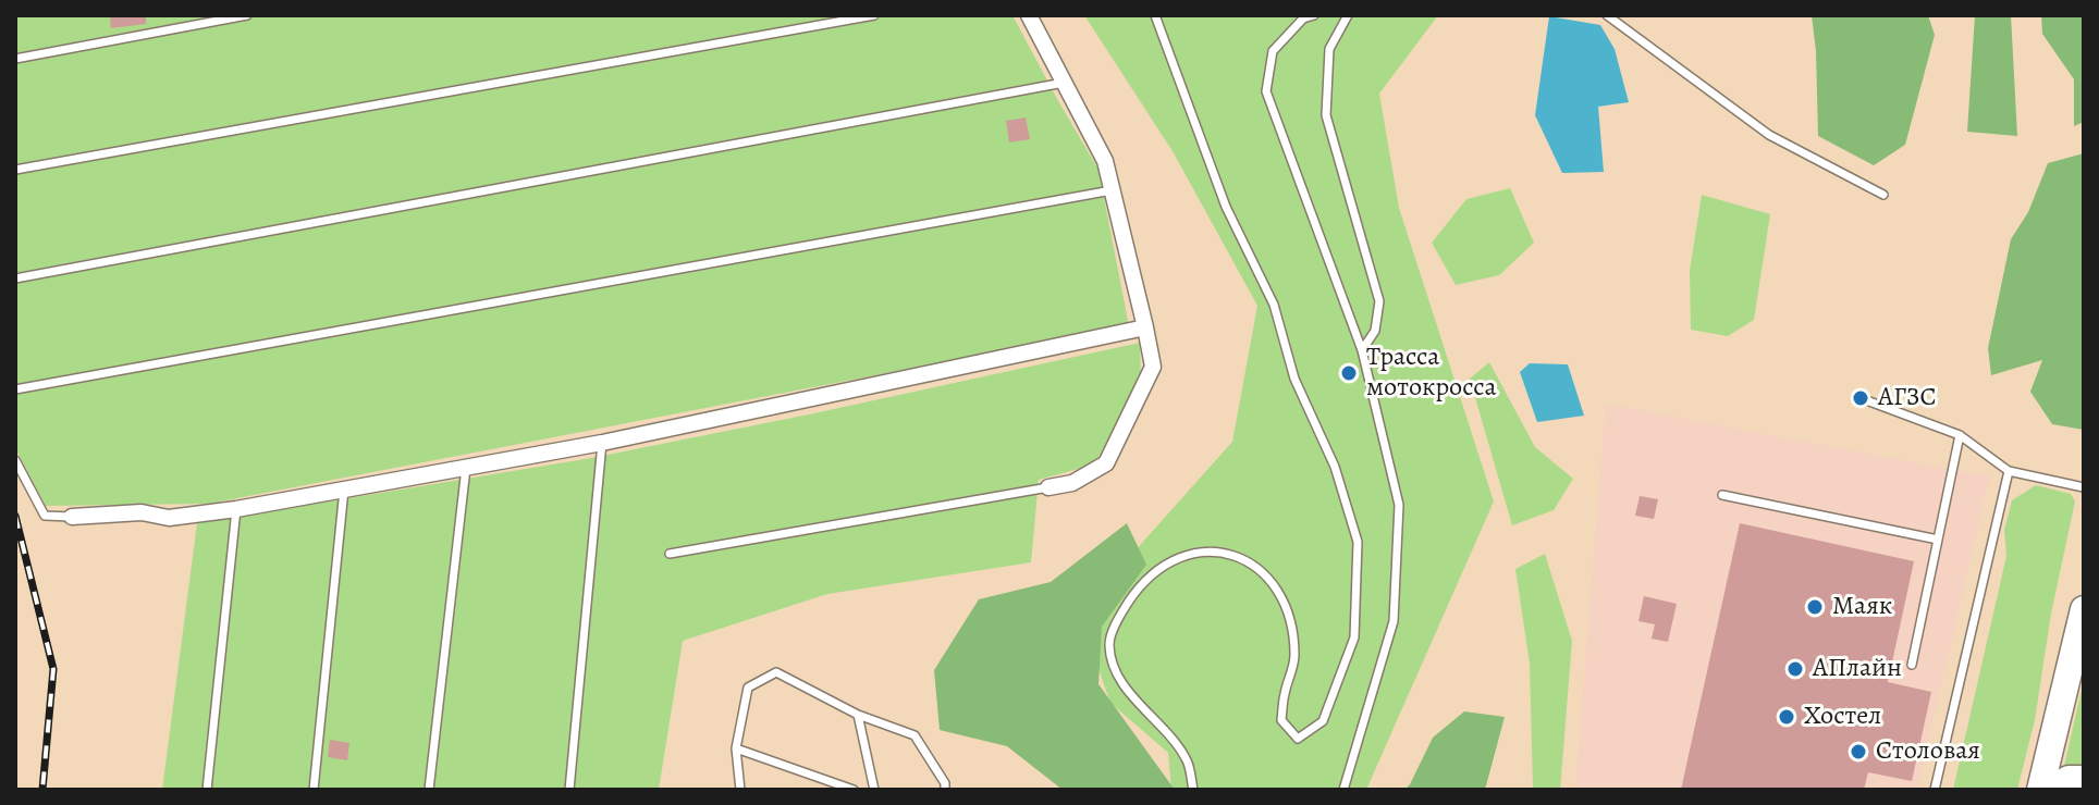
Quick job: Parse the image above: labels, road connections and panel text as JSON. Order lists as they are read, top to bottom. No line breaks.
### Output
{"places":["Трасса мотокросса","АГЗС","Маяк","АПлайн","Хостел","Столовая"]}
